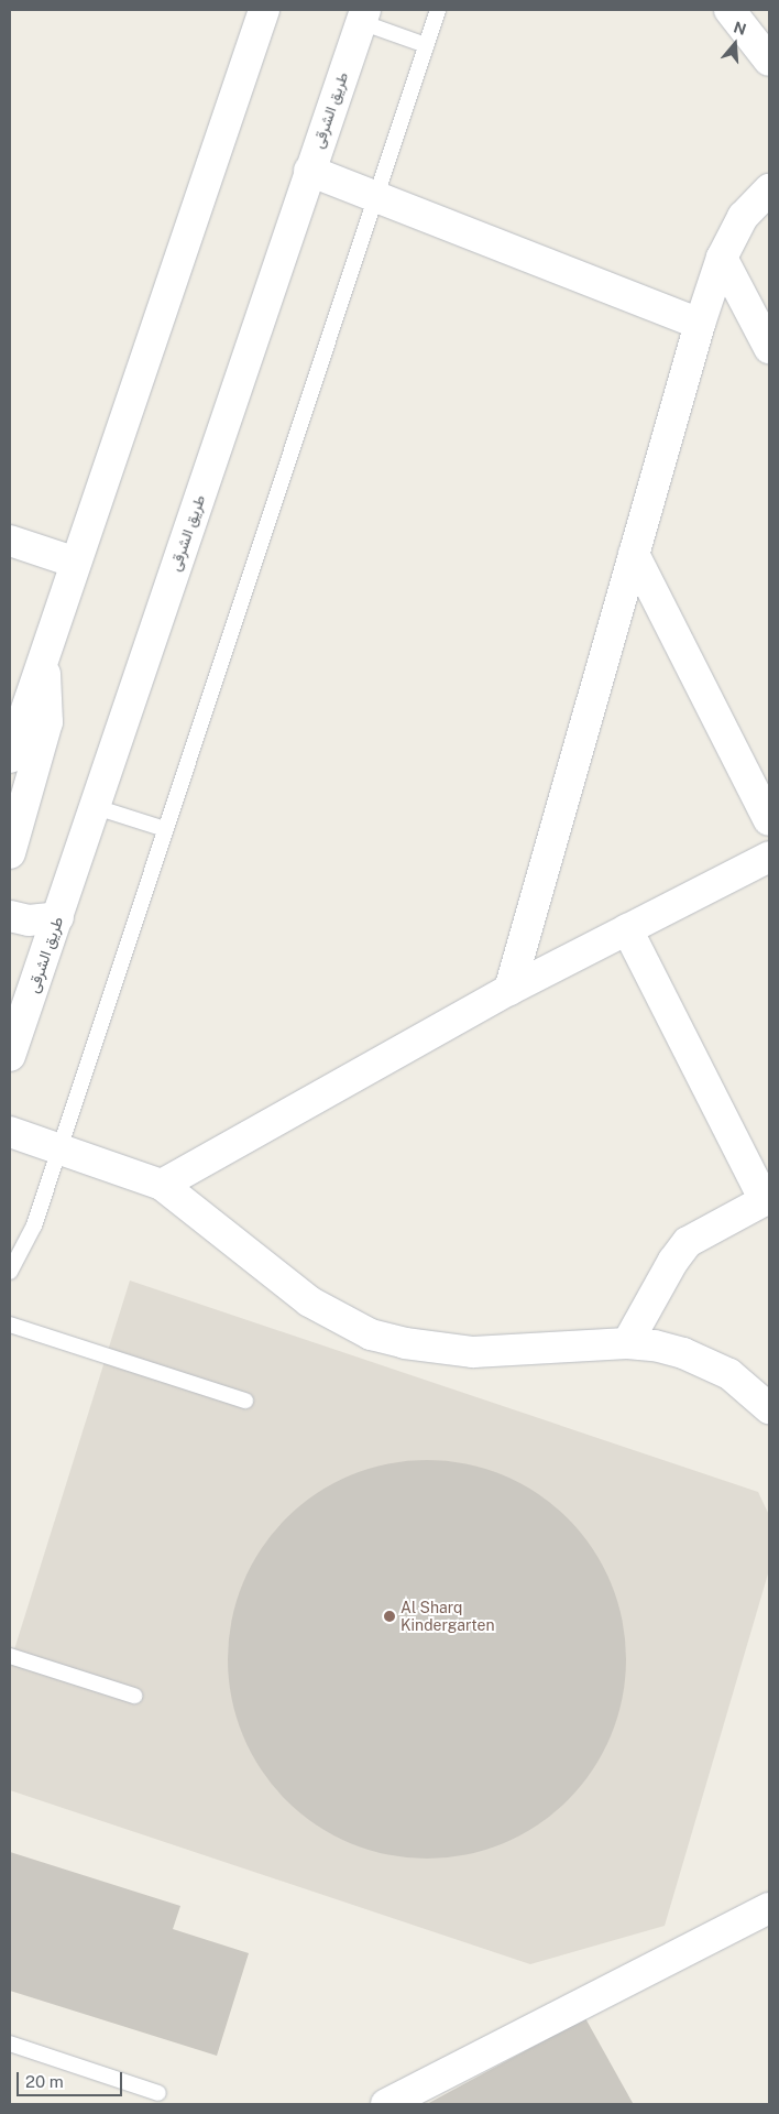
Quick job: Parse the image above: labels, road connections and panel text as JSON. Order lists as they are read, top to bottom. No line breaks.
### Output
{"streets":{"street":["طريق الشرقى"]},"places":["Al Sharq Kindergarten"],"scale_bar":"20 m","north":"top"}
